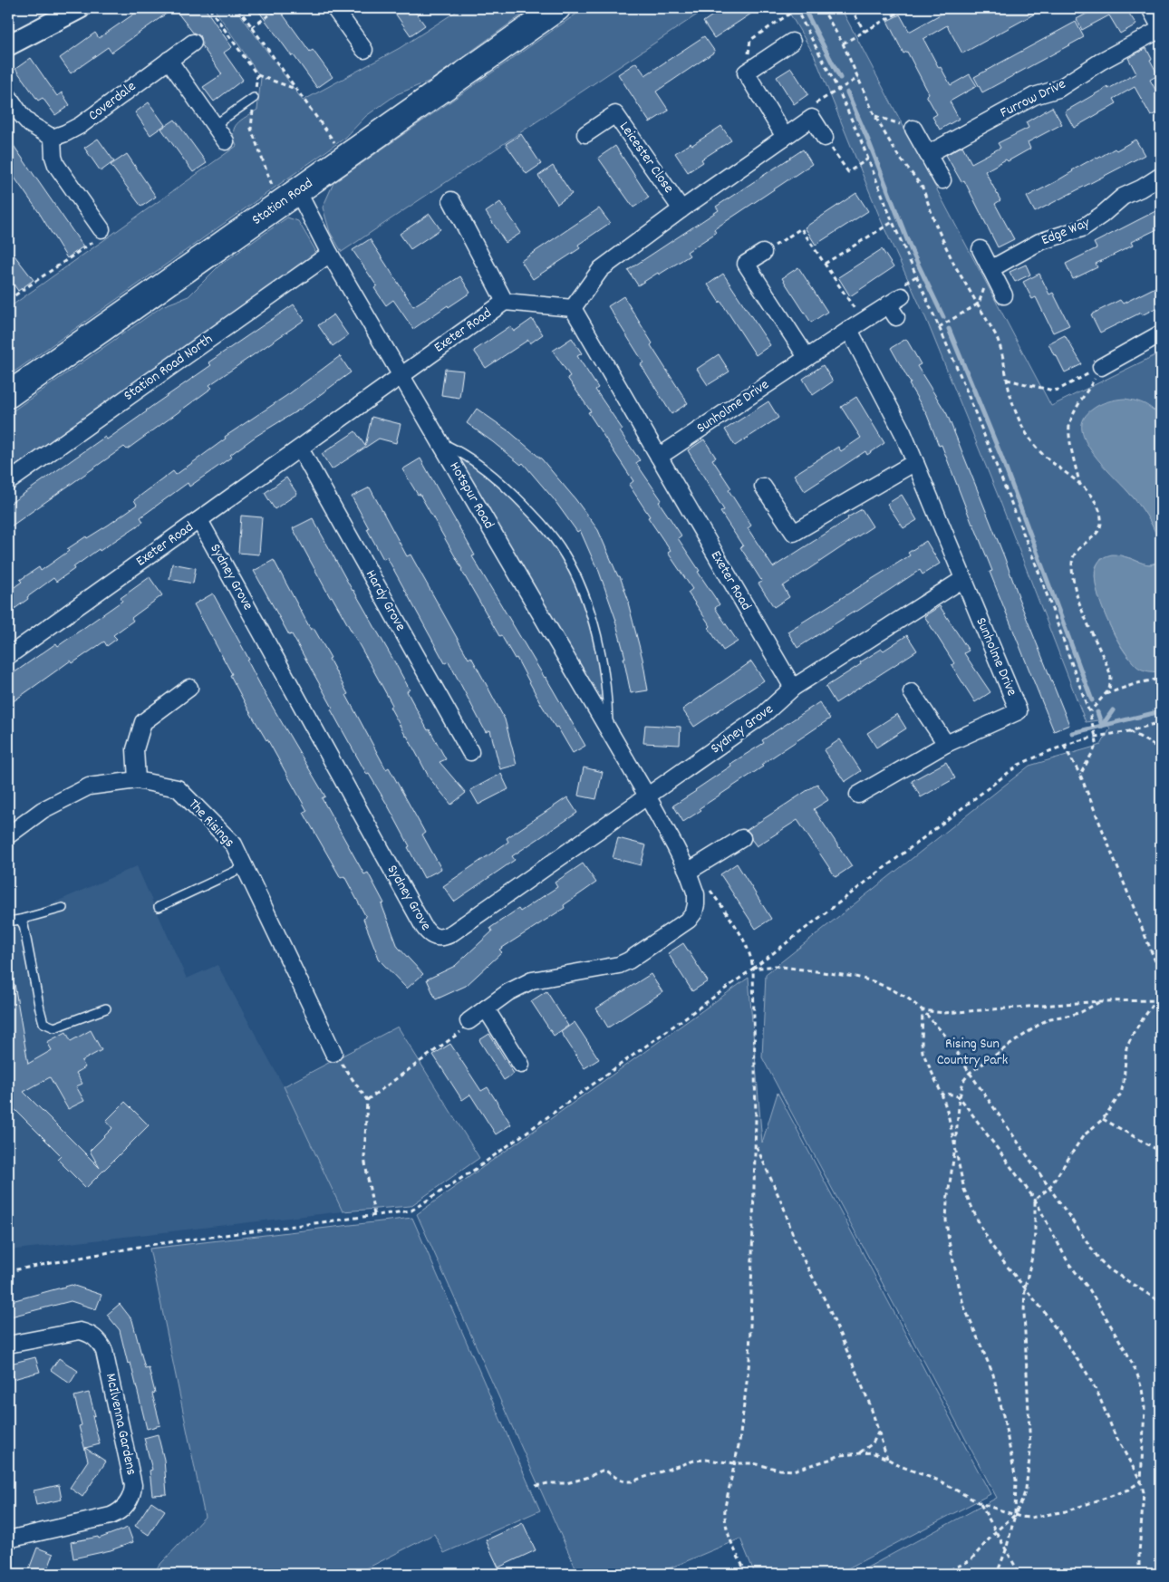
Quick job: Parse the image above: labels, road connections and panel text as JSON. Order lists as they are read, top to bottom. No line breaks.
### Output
{"streets":{"main road":["Station Road"],"street":["Furrow Drive","Coverdale","Leicester Close","Edge Way","Exeter Road","Station Road North","Sunholme Drive","Hotspur Road","Sydney Grove","Hardy Grove","The Risings","McIlvenna Gardens"]},"crossings":[["Leicester Close","Exeter Road"],["Station Road","Hotspur Road"],["Exeter Road","Sunholme Drive"],["Exeter Road","Hotspur Road"],["Exeter Road","Sydney Grove"],["Exeter Road","Hardy Grove"],["Station Road North","Hotspur Road"],["Hotspur Road","Sydney Grove"]],"parks":["Rising Sun Country Park"]}
